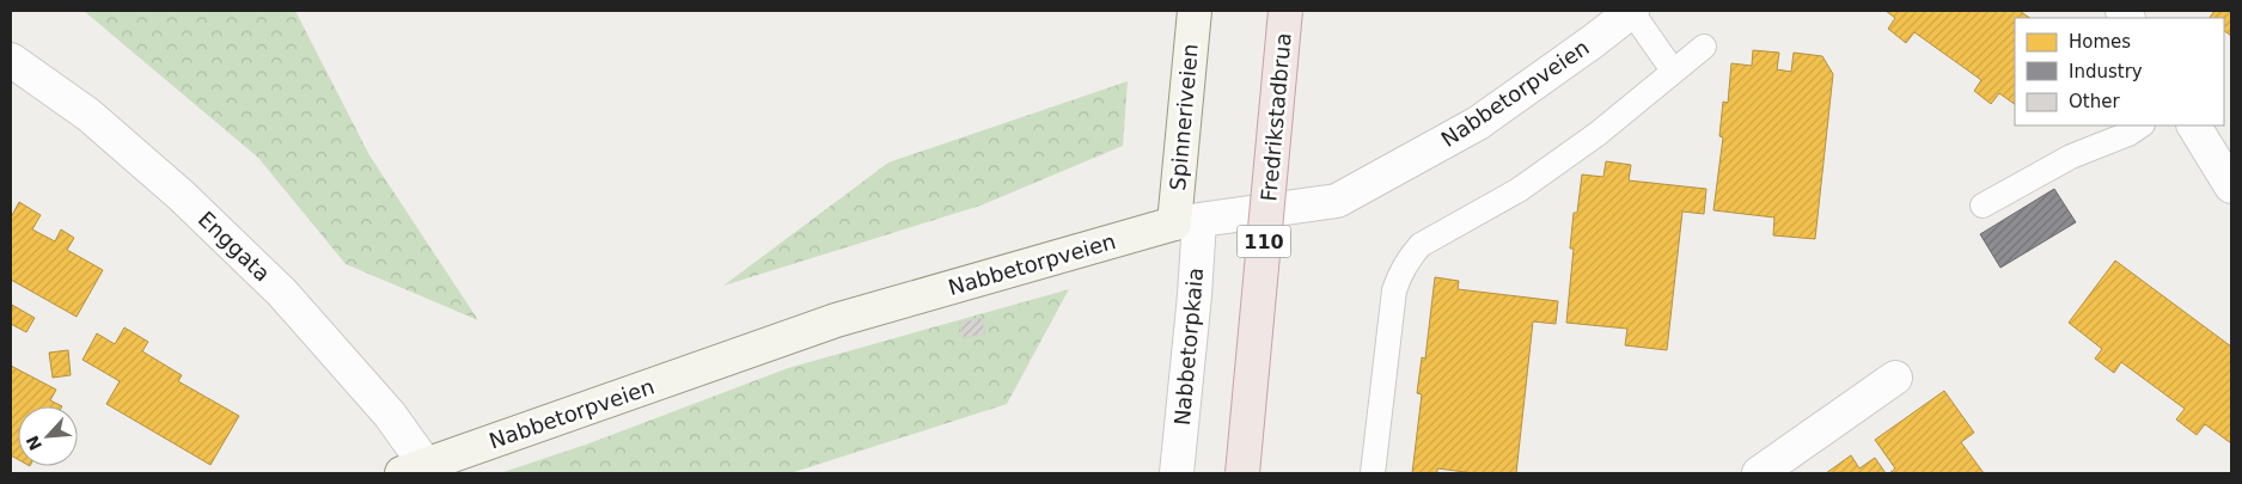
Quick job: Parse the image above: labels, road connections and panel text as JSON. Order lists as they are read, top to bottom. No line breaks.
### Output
{"streets":{"highway":["Fredrikstadbrua","110"],"main road":["Nabbetorpveien","Spinneriveien"],"street":["Enggata","Nabbetorpkaia"]},"crossings":[["Nabbetorpveien","Spinneriveien"],["Nabbetorpveien","Enggata"],["Nabbetorpveien","Nabbetorpkaia"],["Spinneriveien","Nabbetorpkaia"]],"legend":["Homes","Industry","Other"],"north":"bottom left"}
